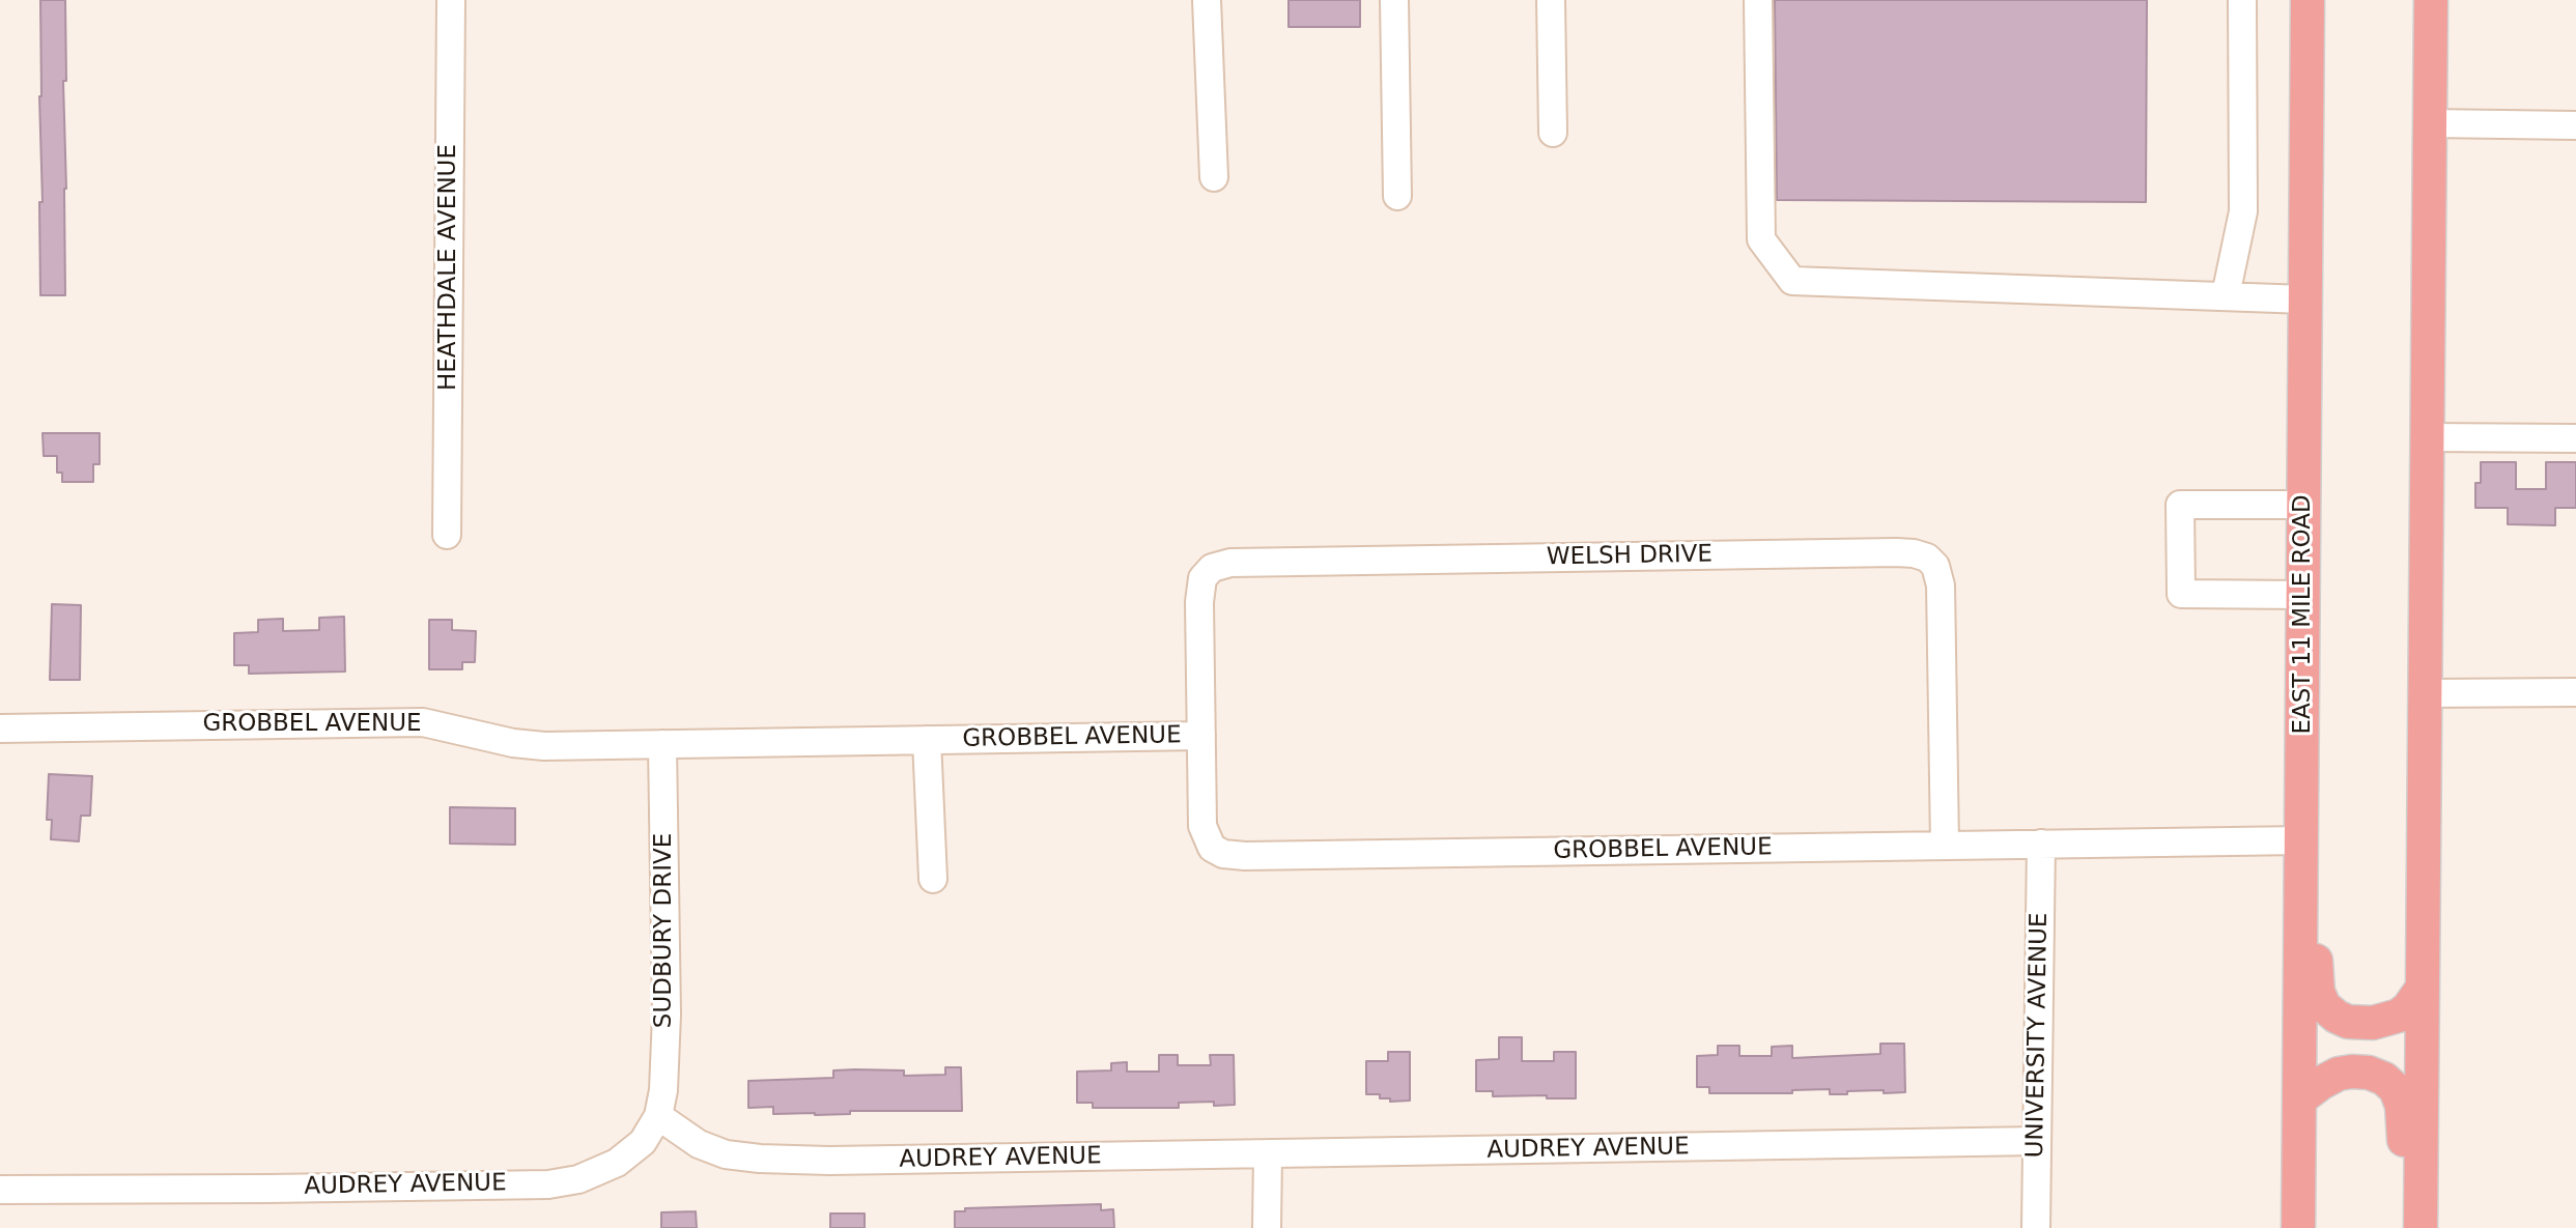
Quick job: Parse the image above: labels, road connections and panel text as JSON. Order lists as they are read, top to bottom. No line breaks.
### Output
{"streets":{"main road":["EAST 11 MILE ROAD"],"street":["HEATHDALE AVENUE","WELSH DRIVE","GROBBEL AVENUE","SUDBURY DRIVE","UNIVERSITY AVENUE","AUDREY AVENUE"]},"crossings":[["WELSH DRIVE","GROBBEL AVENUE"],["EAST 11 MILE ROAD","GROBBEL AVENUE"],["GROBBEL AVENUE","SUDBURY DRIVE"],["GROBBEL AVENUE","UNIVERSITY AVENUE"],["SUDBURY DRIVE","AUDREY AVENUE"],["UNIVERSITY AVENUE","AUDREY AVENUE"]]}
